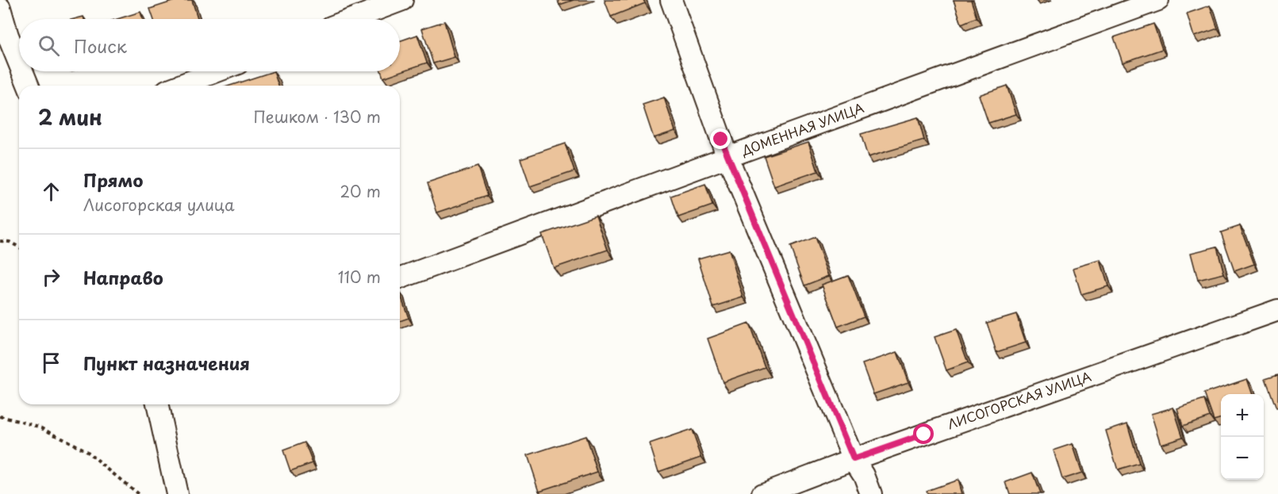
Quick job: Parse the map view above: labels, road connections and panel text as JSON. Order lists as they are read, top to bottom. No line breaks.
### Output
{"streets":{"street":["ДОМЕННАЯ УЛИЦА","ЛИСОГОРСКАЯ УЛИЦА"]},"page":{"search":"Поиск","heading":["2 мин","Пешком · 130 m"],"list":[["Прямо","Лисогорская улица","20 m"],["Направо","110 m"],"Пункт назначения"],"map_buttons":["+","−"]}}
